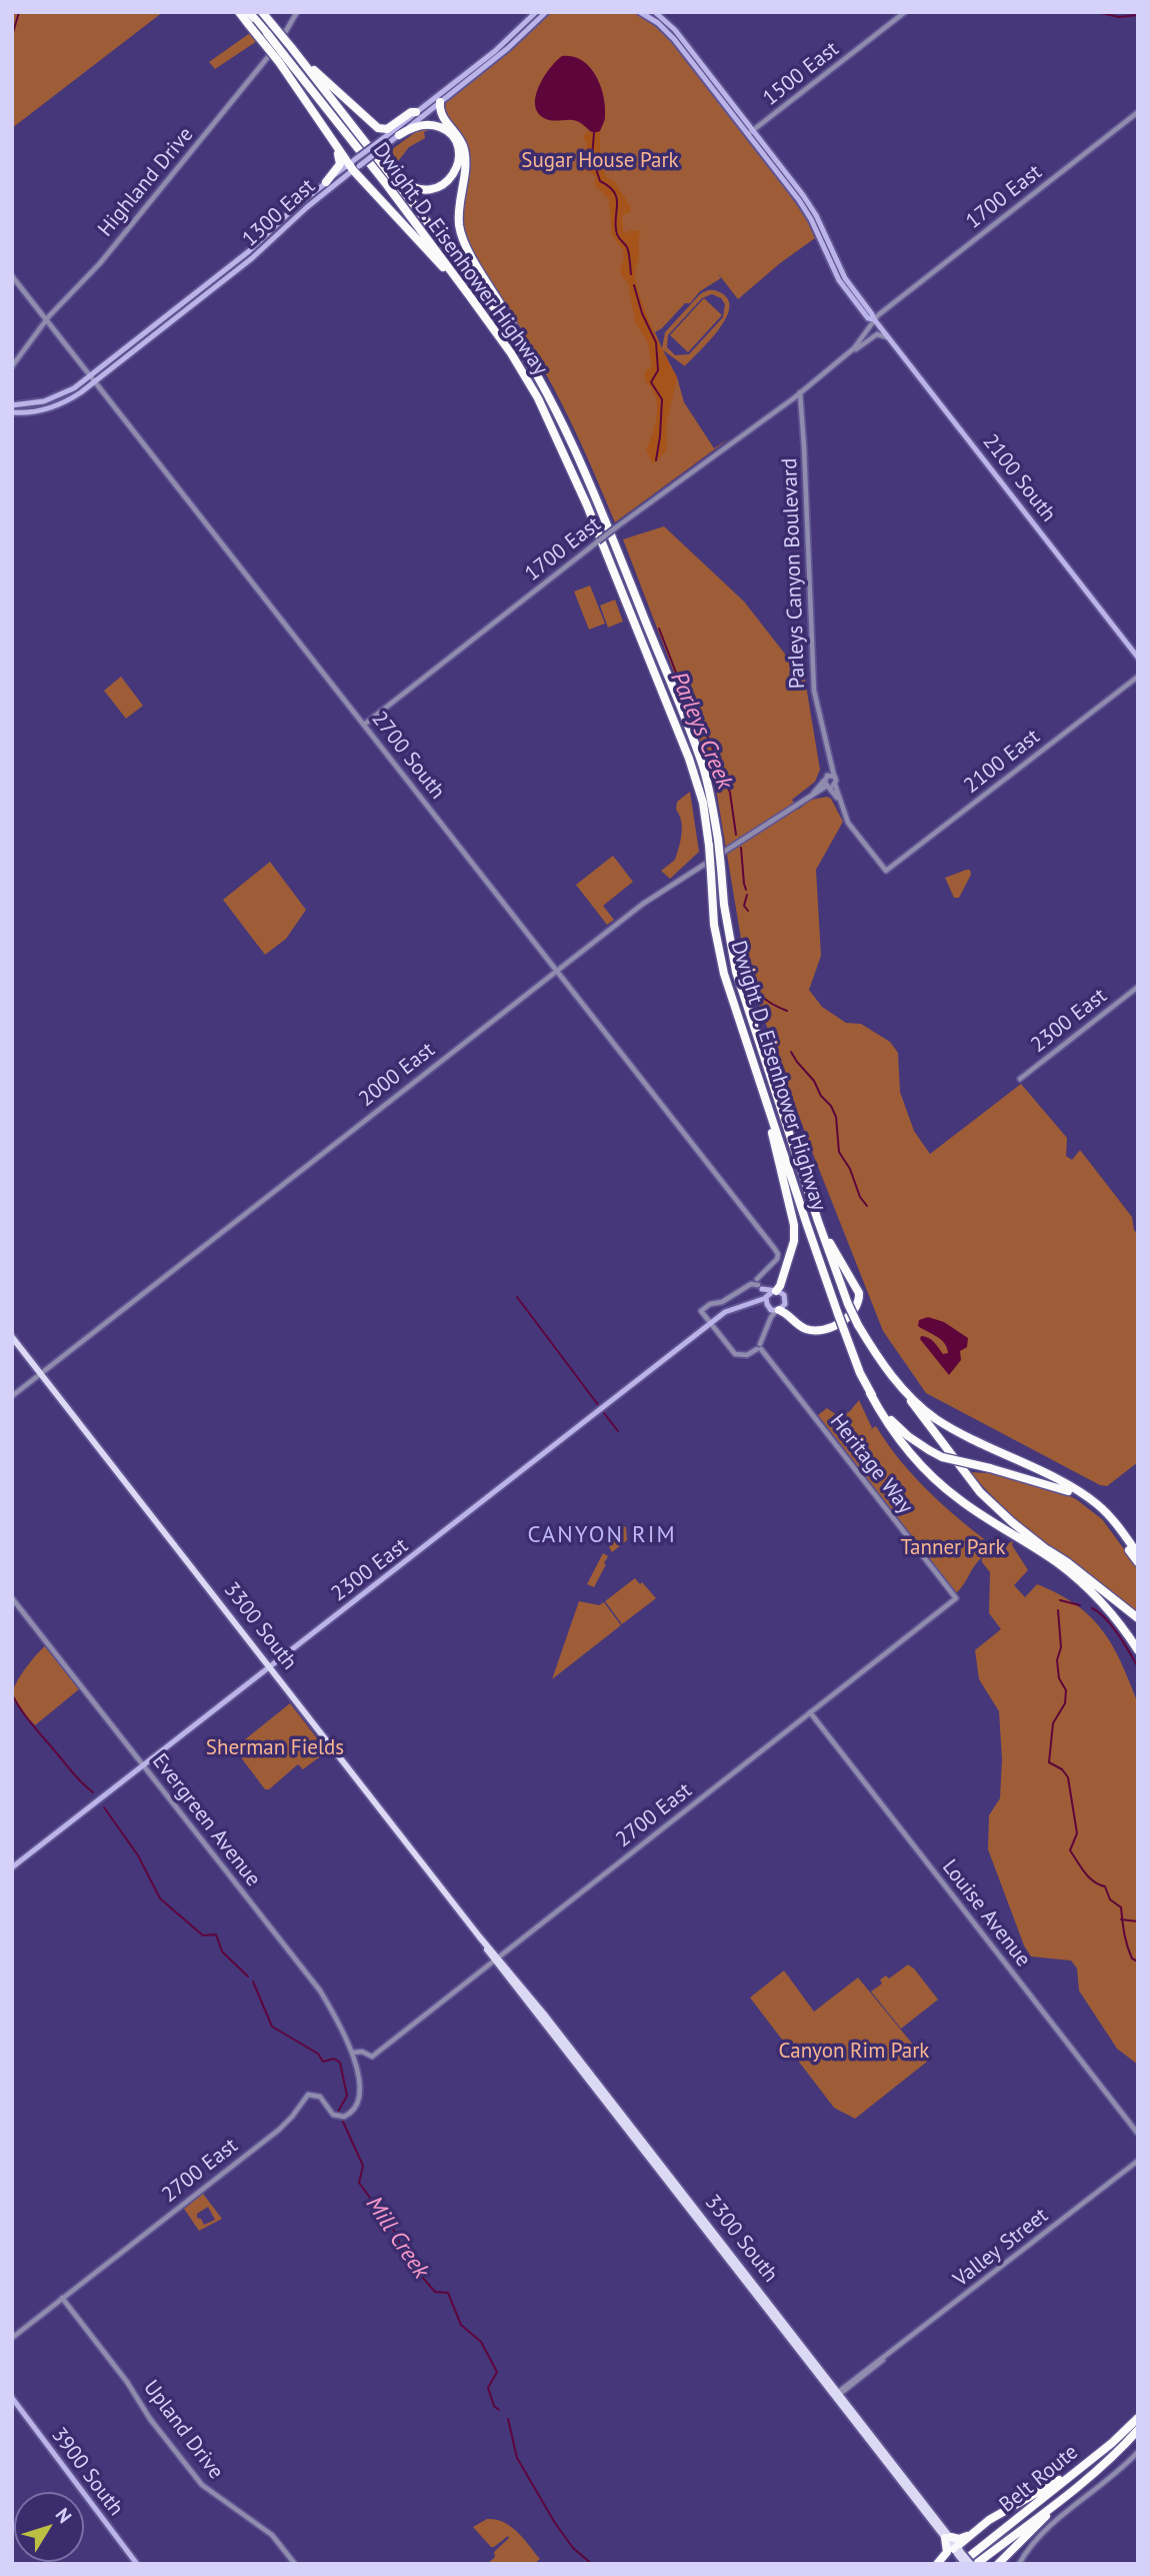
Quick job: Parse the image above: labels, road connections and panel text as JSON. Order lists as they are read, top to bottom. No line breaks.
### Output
{"streets":{"highway":["Dwight D. Eisenhower Highway","Belt Route"],"main road":["1300 East","2100 South","2300 East","3300 South","3900 South"],"street":["1500 East","Highland Drive","1700 East","Parleys Canyon Boulevard","2700 South","2100 East","2000 East","Heritage Way","2700 East","Evergreen Avenue","Louise Avenue","Valley Street","Upland Drive"]},"crossings":[["1500 East","2100 South"],["Highland Drive","2700 South"],["1700 East","2100 South"],["1700 East","Parleys Canyon Boulevard"],["1700 East","2700 South"],["1300 East","2700 South"],["Parleys Canyon Boulevard","2100 East"],["Parleys Canyon Boulevard","2000 East"],["2700 South","2000 East"],["2100 East","2000 East"],["2300 East","3300 South"],["2300 East","Evergreen Avenue"],["2000 East","3300 South"],["Heritage Way","2700 East"],["3300 South","2700 East"],["3300 South","Valley Street"],["3300 South","Belt Route"],["2700 East","Evergreen Avenue"],["2700 East","Louise Avenue"],["2700 East","Upland Drive"]],"districts":["CANYON RIM"],"water":["Parleys Creek","Mill Creek"],"parks":["Sugar House Park","Tanner Park","Sherman Fields","Canyon Rim Park"],"north":"top right"}
